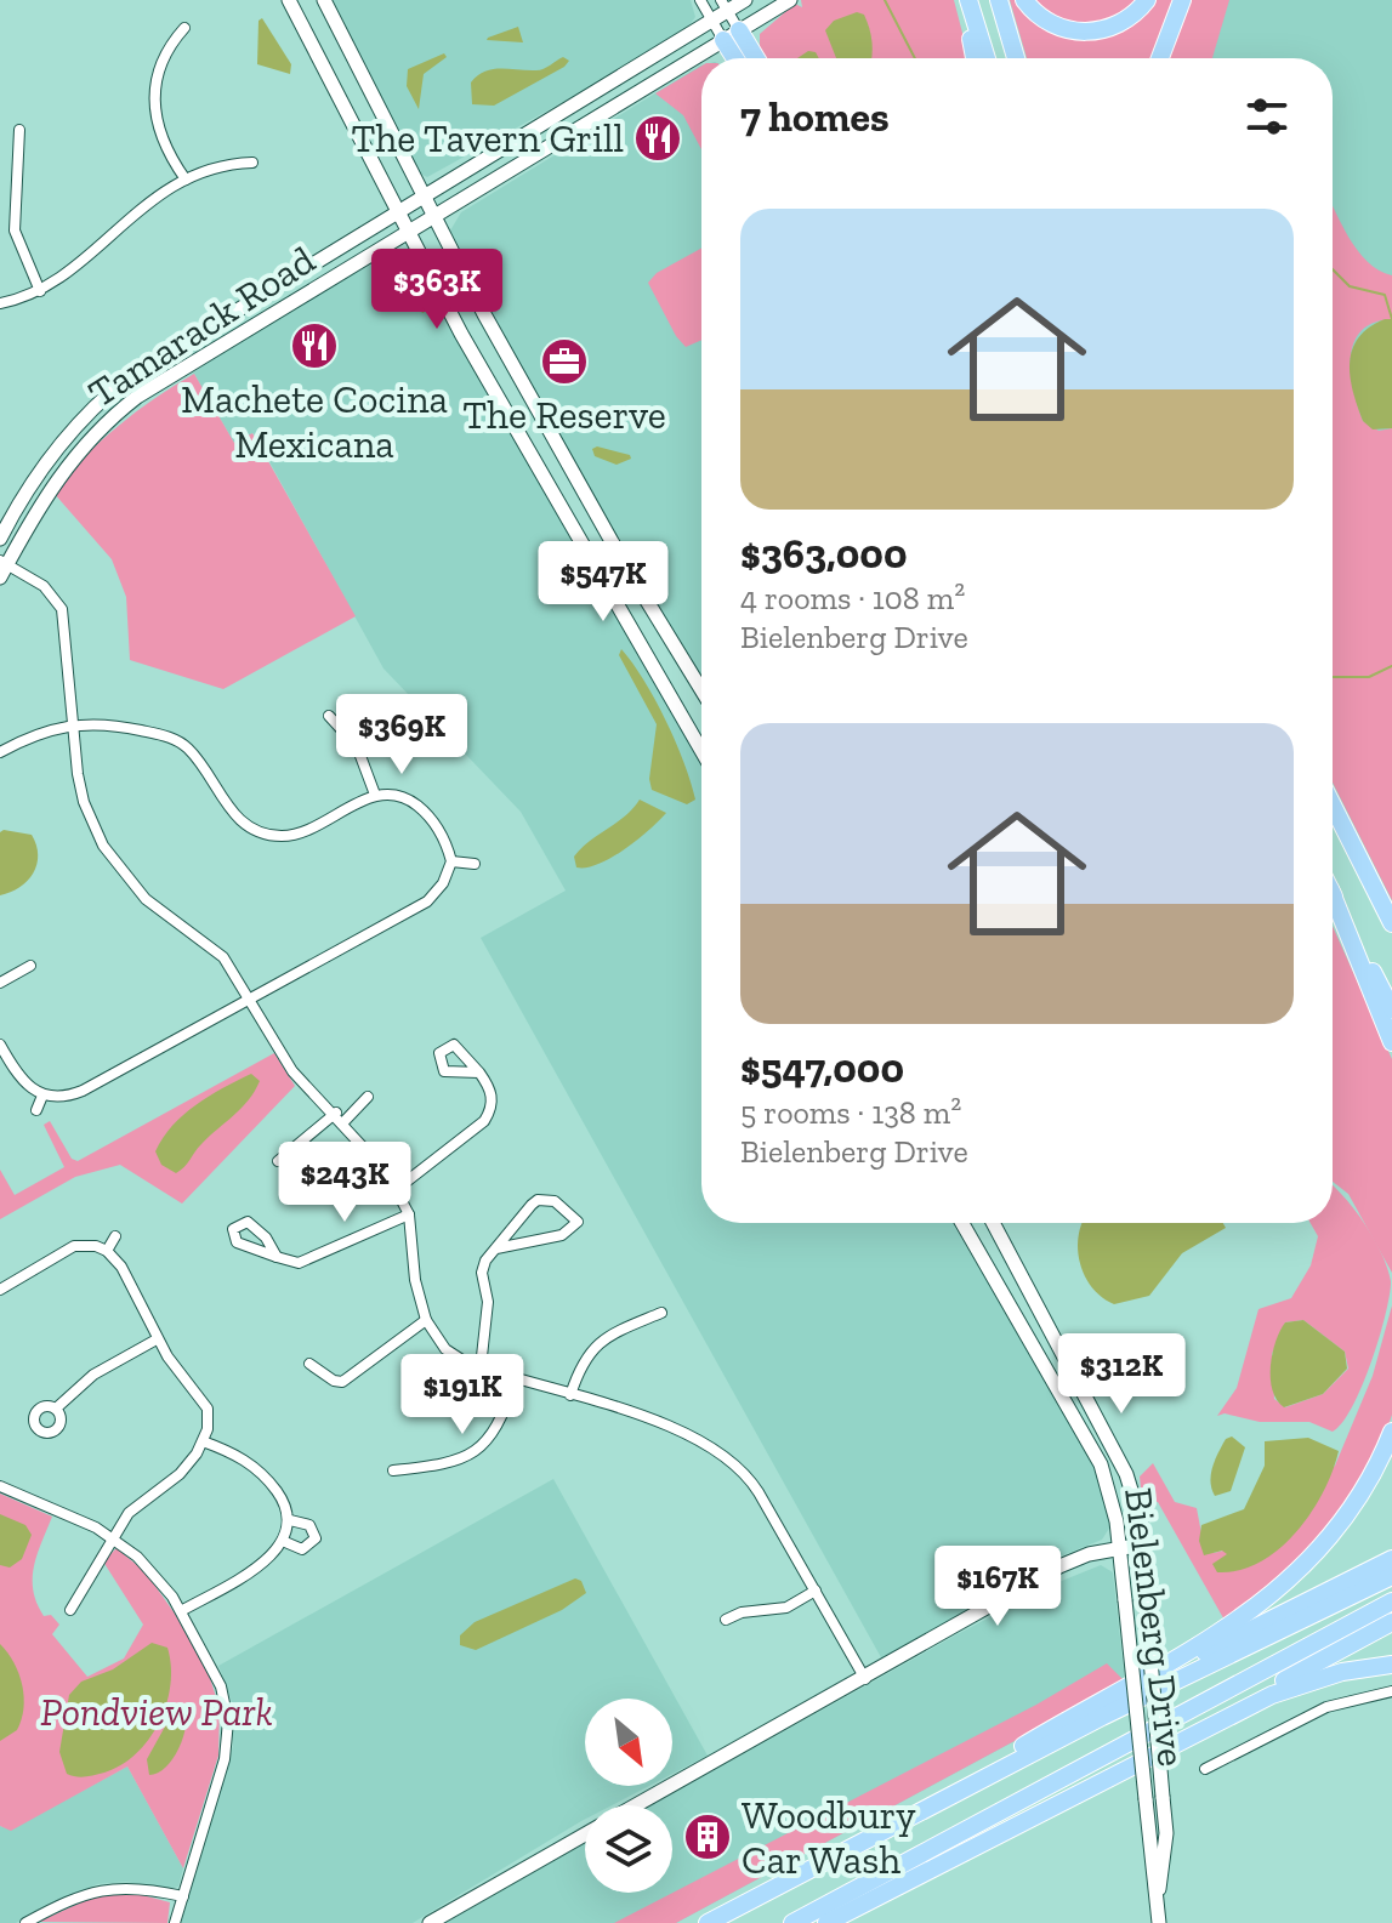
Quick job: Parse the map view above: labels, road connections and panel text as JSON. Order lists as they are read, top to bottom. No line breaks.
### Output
{"streets":{"street":["Tamarack Road","Bielenberg Drive"]},"parks":["Pondview Park"],"places":{"restaurant":["The Tavern Grill","Machete Cocina Mexicana"],"office":["The Reserve"],"building":["Woodbury Car Wash"]},"north":"bottom right","page":{"heading":"7 homes","list":[{"name":"$363,000","note":"4 rooms · 108 m² · Bielenberg Drive"},{"name":"$547,000","note":"5 rooms · 138 m² · Bielenberg Drive"}],"price":["$363K","$547K","$369K","$243K","$312K","$191K","$167K"]}}
